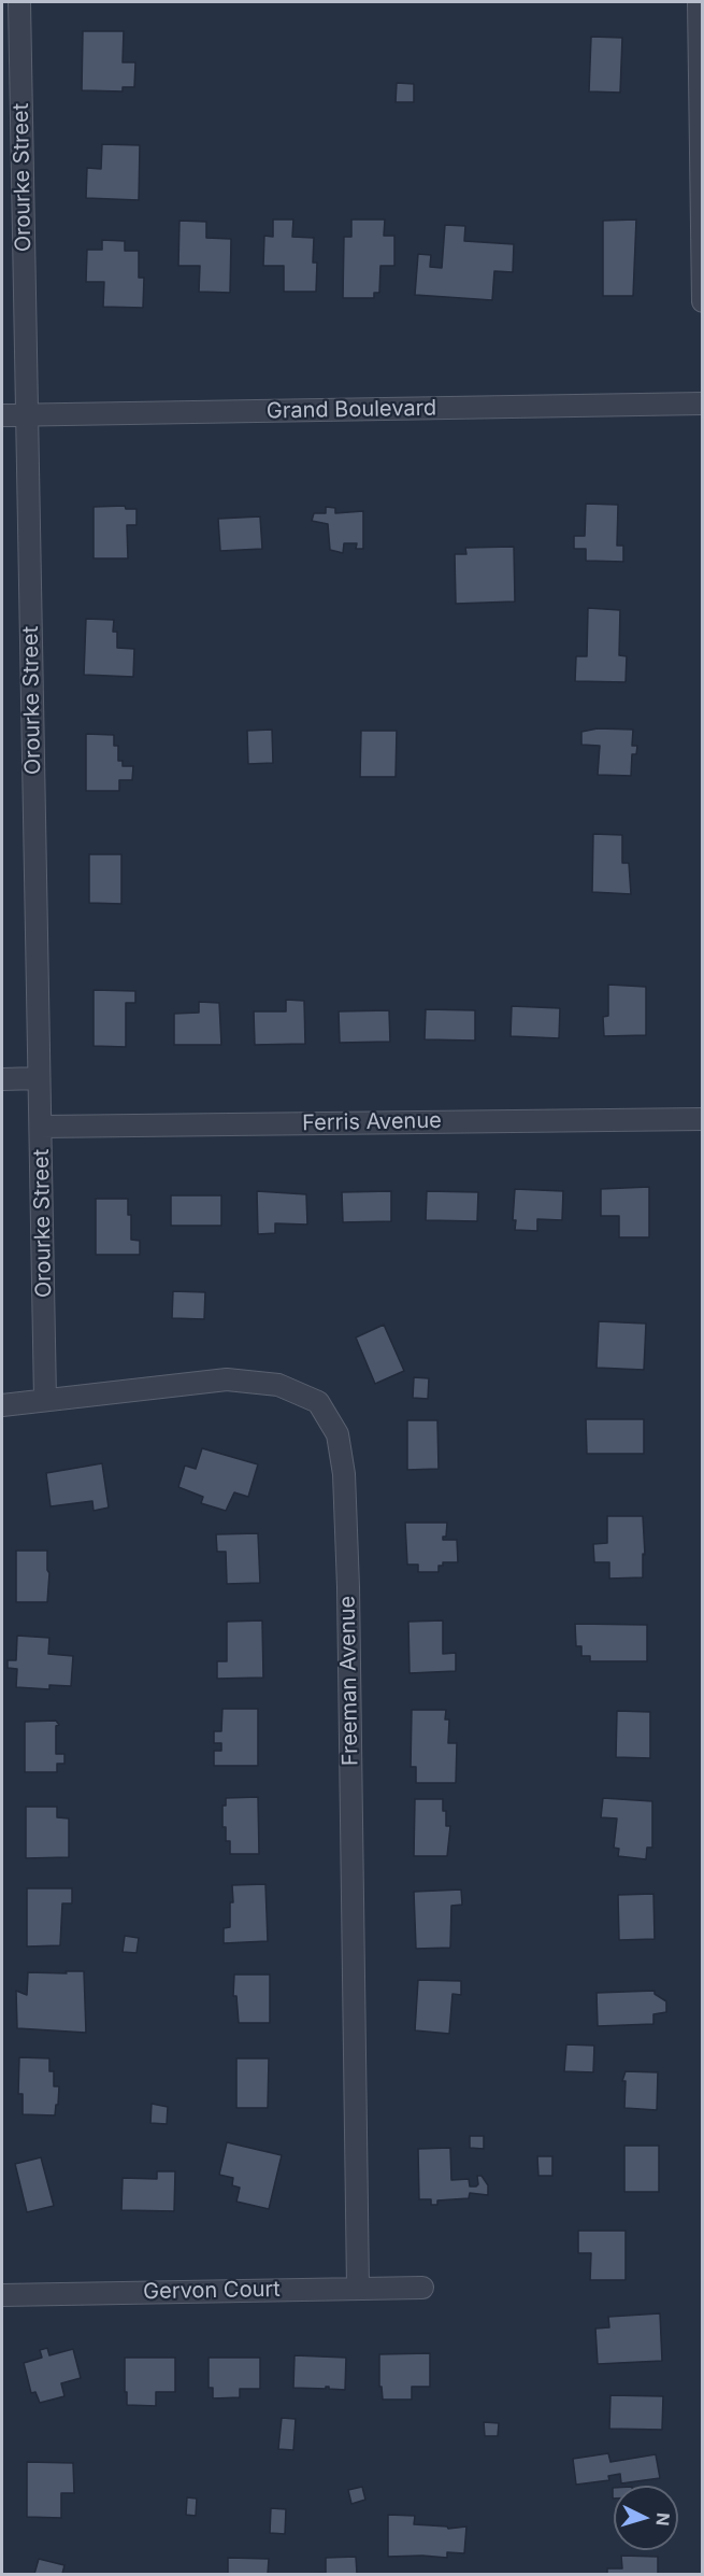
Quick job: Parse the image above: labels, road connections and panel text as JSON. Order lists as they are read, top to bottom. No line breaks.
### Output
{"streets":{"street":["Orourke Street","Grand Boulevard","Ferris Avenue","Freeman Avenue","Gervon Court"]},"crossings":[["Orourke Street","Grand Boulevard"],["Orourke Street","Ferris Avenue"],["Orourke Street","Freeman Avenue"],["Freeman Avenue","Gervon Court"]],"north":"right"}
